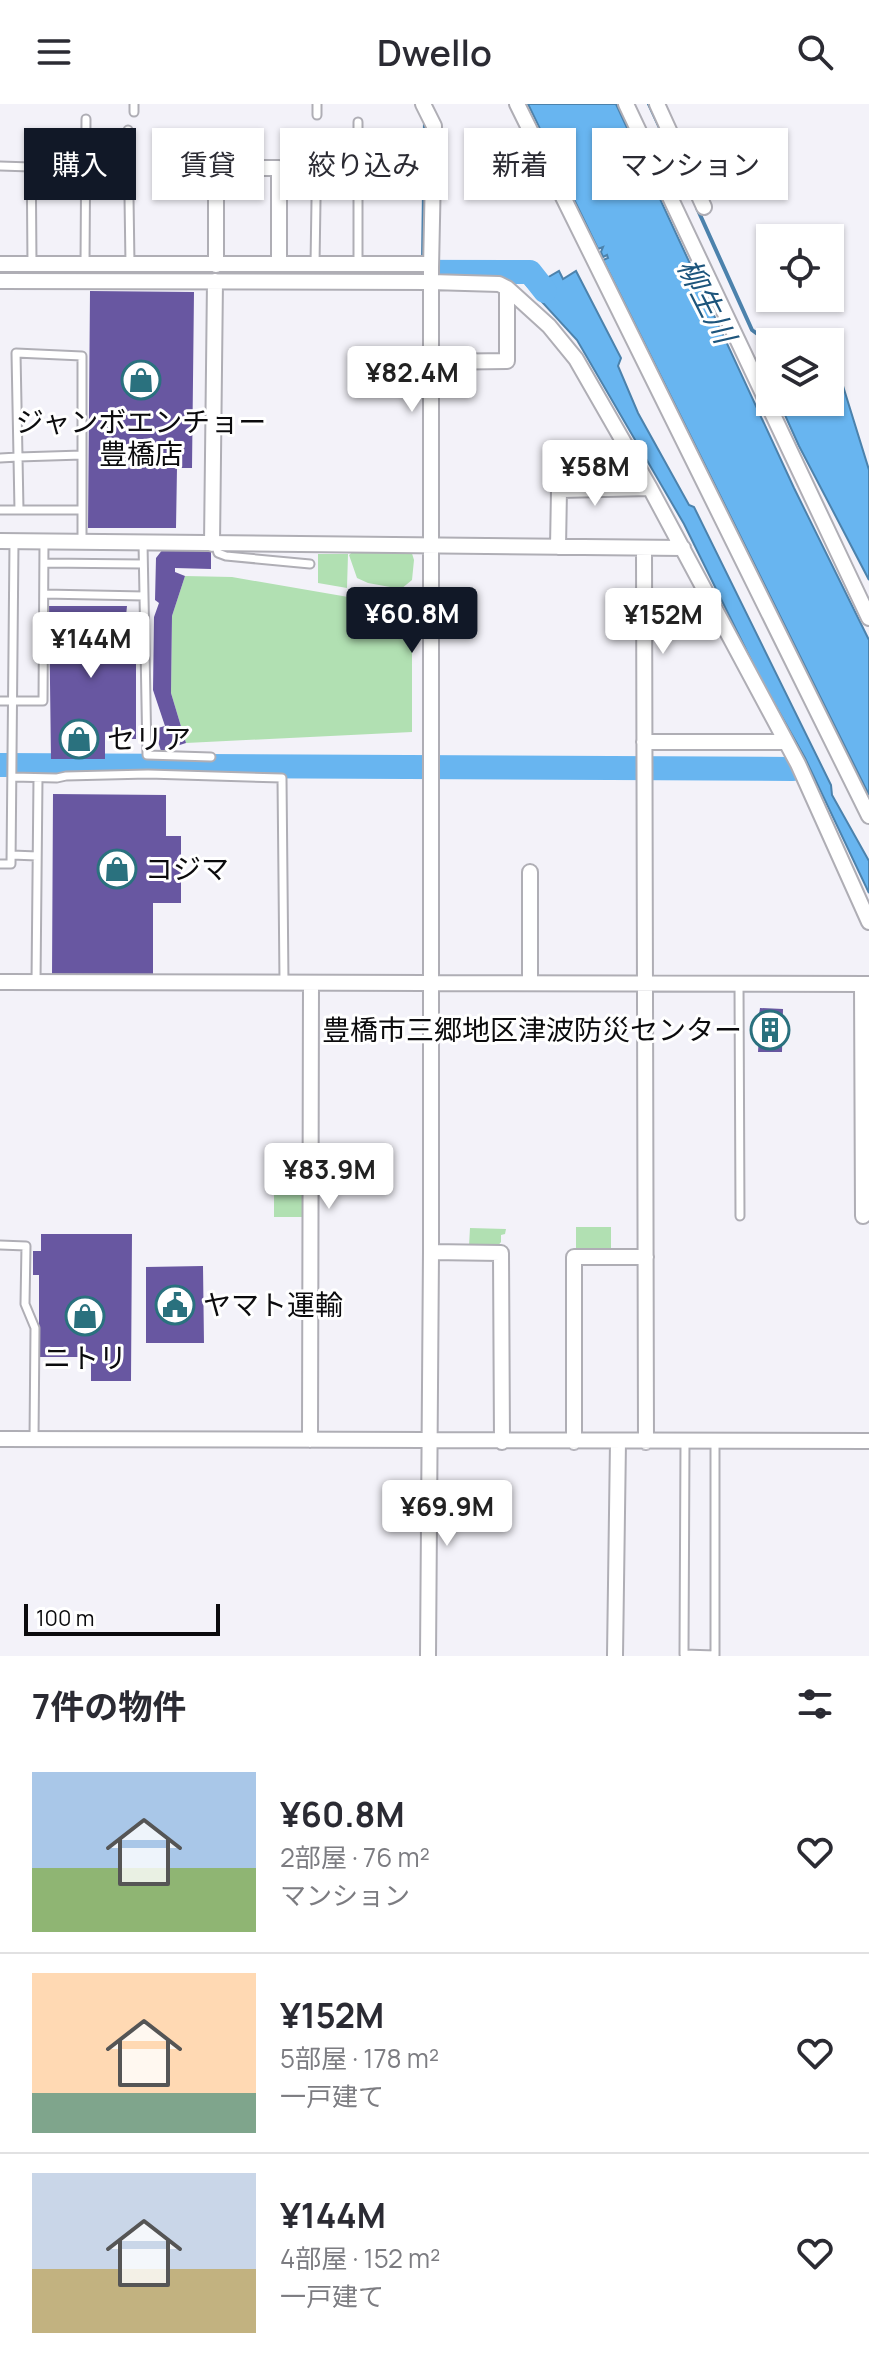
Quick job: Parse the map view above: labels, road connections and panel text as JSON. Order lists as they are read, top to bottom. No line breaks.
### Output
{"water":["柳生川"],"places":{"shop":["ジャンボエンチョー 豊橋店","セリア","コジマ","ニトリ"],"building":["豊橋市三郷地区津波防災センター"],"public building":["ヤマト運輸"]},"scale_bar":"100 m","page":{"header":"Dwello","chip":["購入","賃貸","絞り込み","新着","マンション"],"price":["¥82.4M","¥58M","¥60.8M","¥152M","¥144M","¥83.9M","¥69.9M"],"scale":"100 m","heading":"7件の物件","list":[{"name":"¥60.8M","note":"2部屋 · 76 m² · マンション"},{"name":"¥152M","note":"5部屋 · 178 m² · 一戸建て"},{"name":"¥144M","note":"4部屋 · 152 m² · 一戸建て"}]}}
